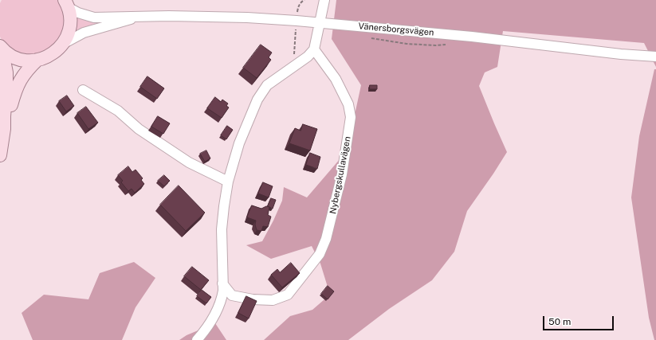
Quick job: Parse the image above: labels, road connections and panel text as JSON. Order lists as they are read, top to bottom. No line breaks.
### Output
{"streets":{"main road":["Vänersborgsvägen"],"street":["Nybergskullavägen"]},"scale_bar":"50 m"}
